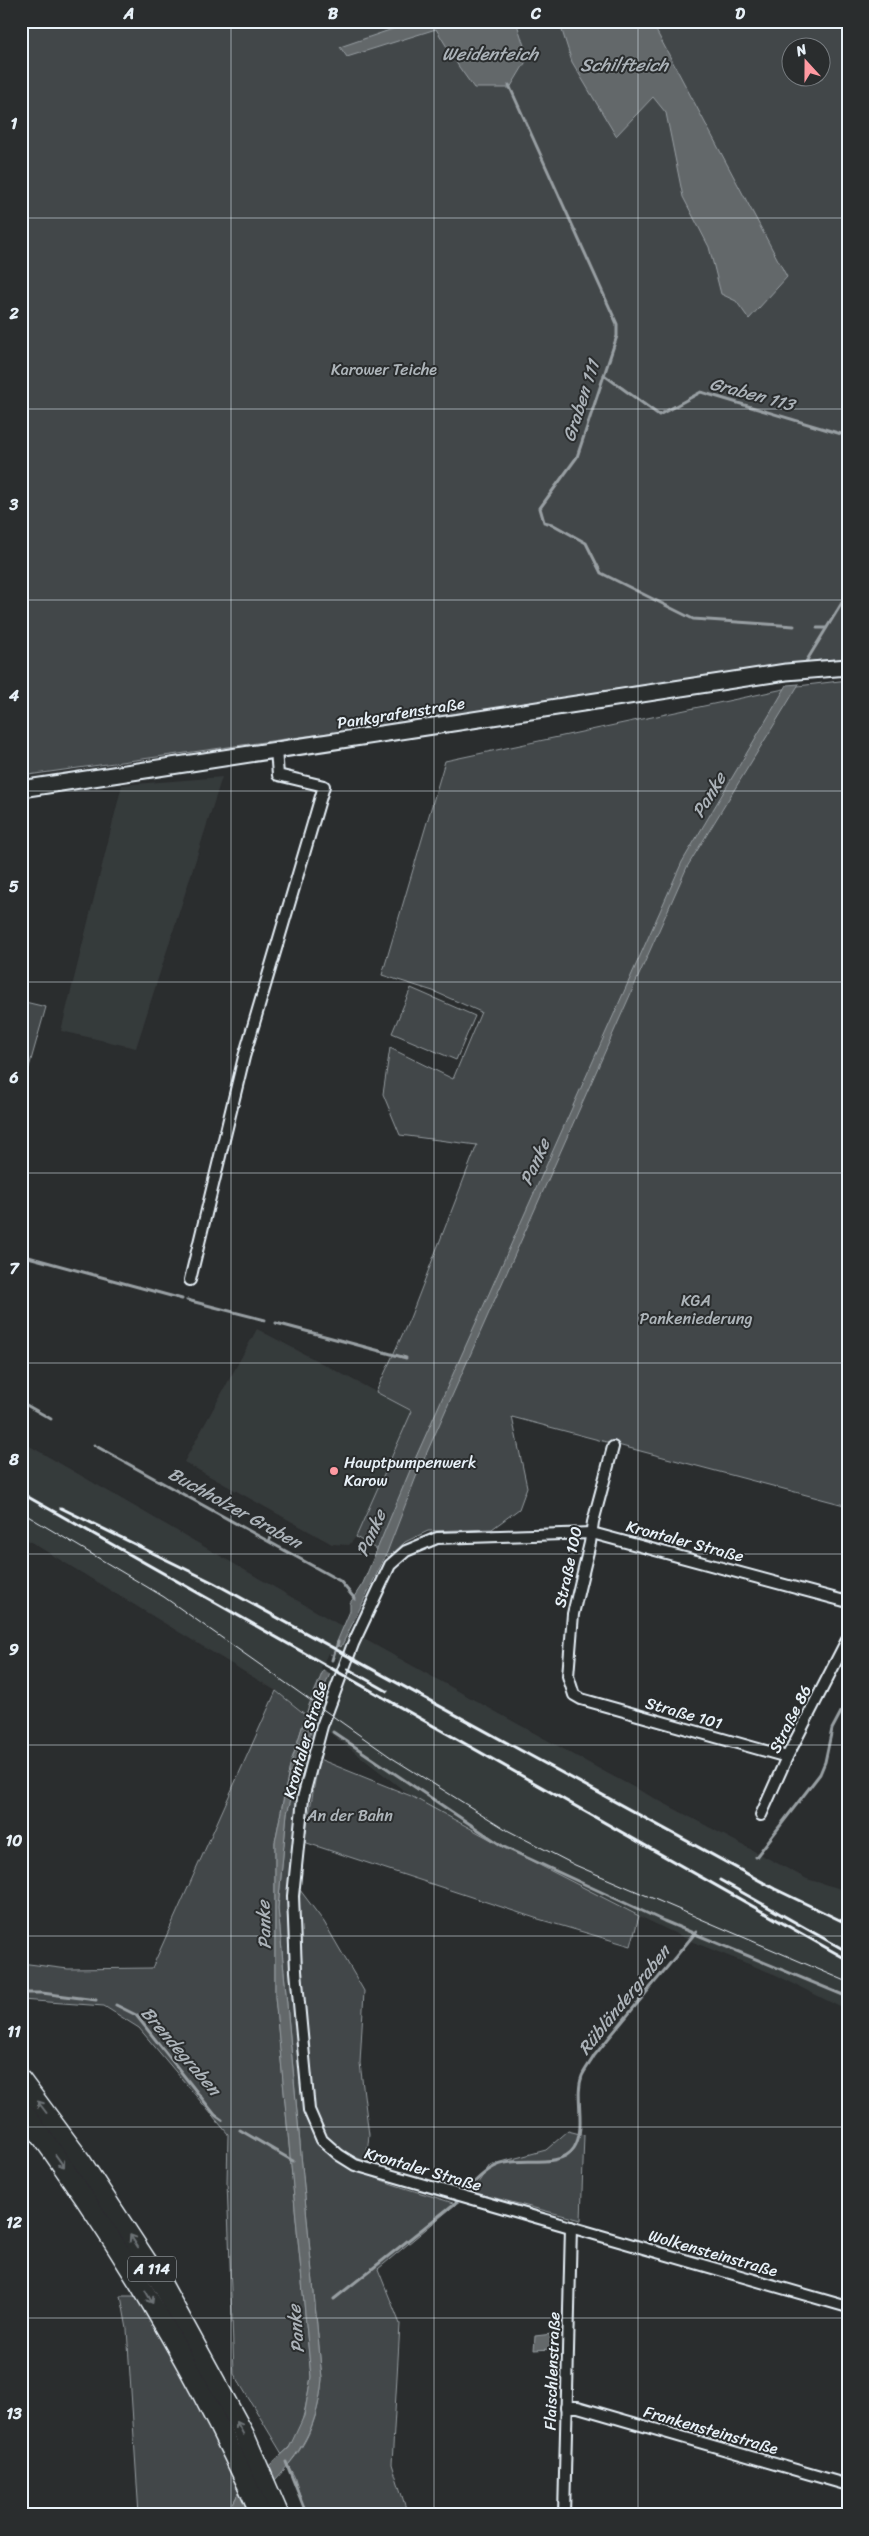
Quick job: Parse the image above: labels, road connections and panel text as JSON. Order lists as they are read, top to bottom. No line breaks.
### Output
{"streets":{"highway":["A 114"],"main road":["Pankgrafenstraße"],"street":["Krontaler Straße","Straße 100","Straße 101","Straße 86","Wolkensteinstraße","Flaischlenstraße","Frankensteinstraße"]},"crossings":[["Krontaler Straße","Straße 100"],["Krontaler Straße","Wolkensteinstraße"],["Krontaler Straße","Flaischlenstraße"],["Straße 100","Straße 101"],["Straße 101","Straße 86"],["Wolkensteinstraße","Flaischlenstraße"],["Flaischlenstraße","Frankensteinstraße"]],"water":["Weidenteich","Schilfteich","Graben 113","Graben 111","Panke","Buchholzer Graben","Rübländergraben","Brendegraben"],"parks":["Karower Teiche","KGA Pankeniederung","An der Bahn"],"places":["Hauptpumpenwerk Karow"],"north":"top","grid":{"columns":["A","B","C","D"],"rows":["1","2","3","4","5","6","7","8","9","10","11","12","13"]}}
